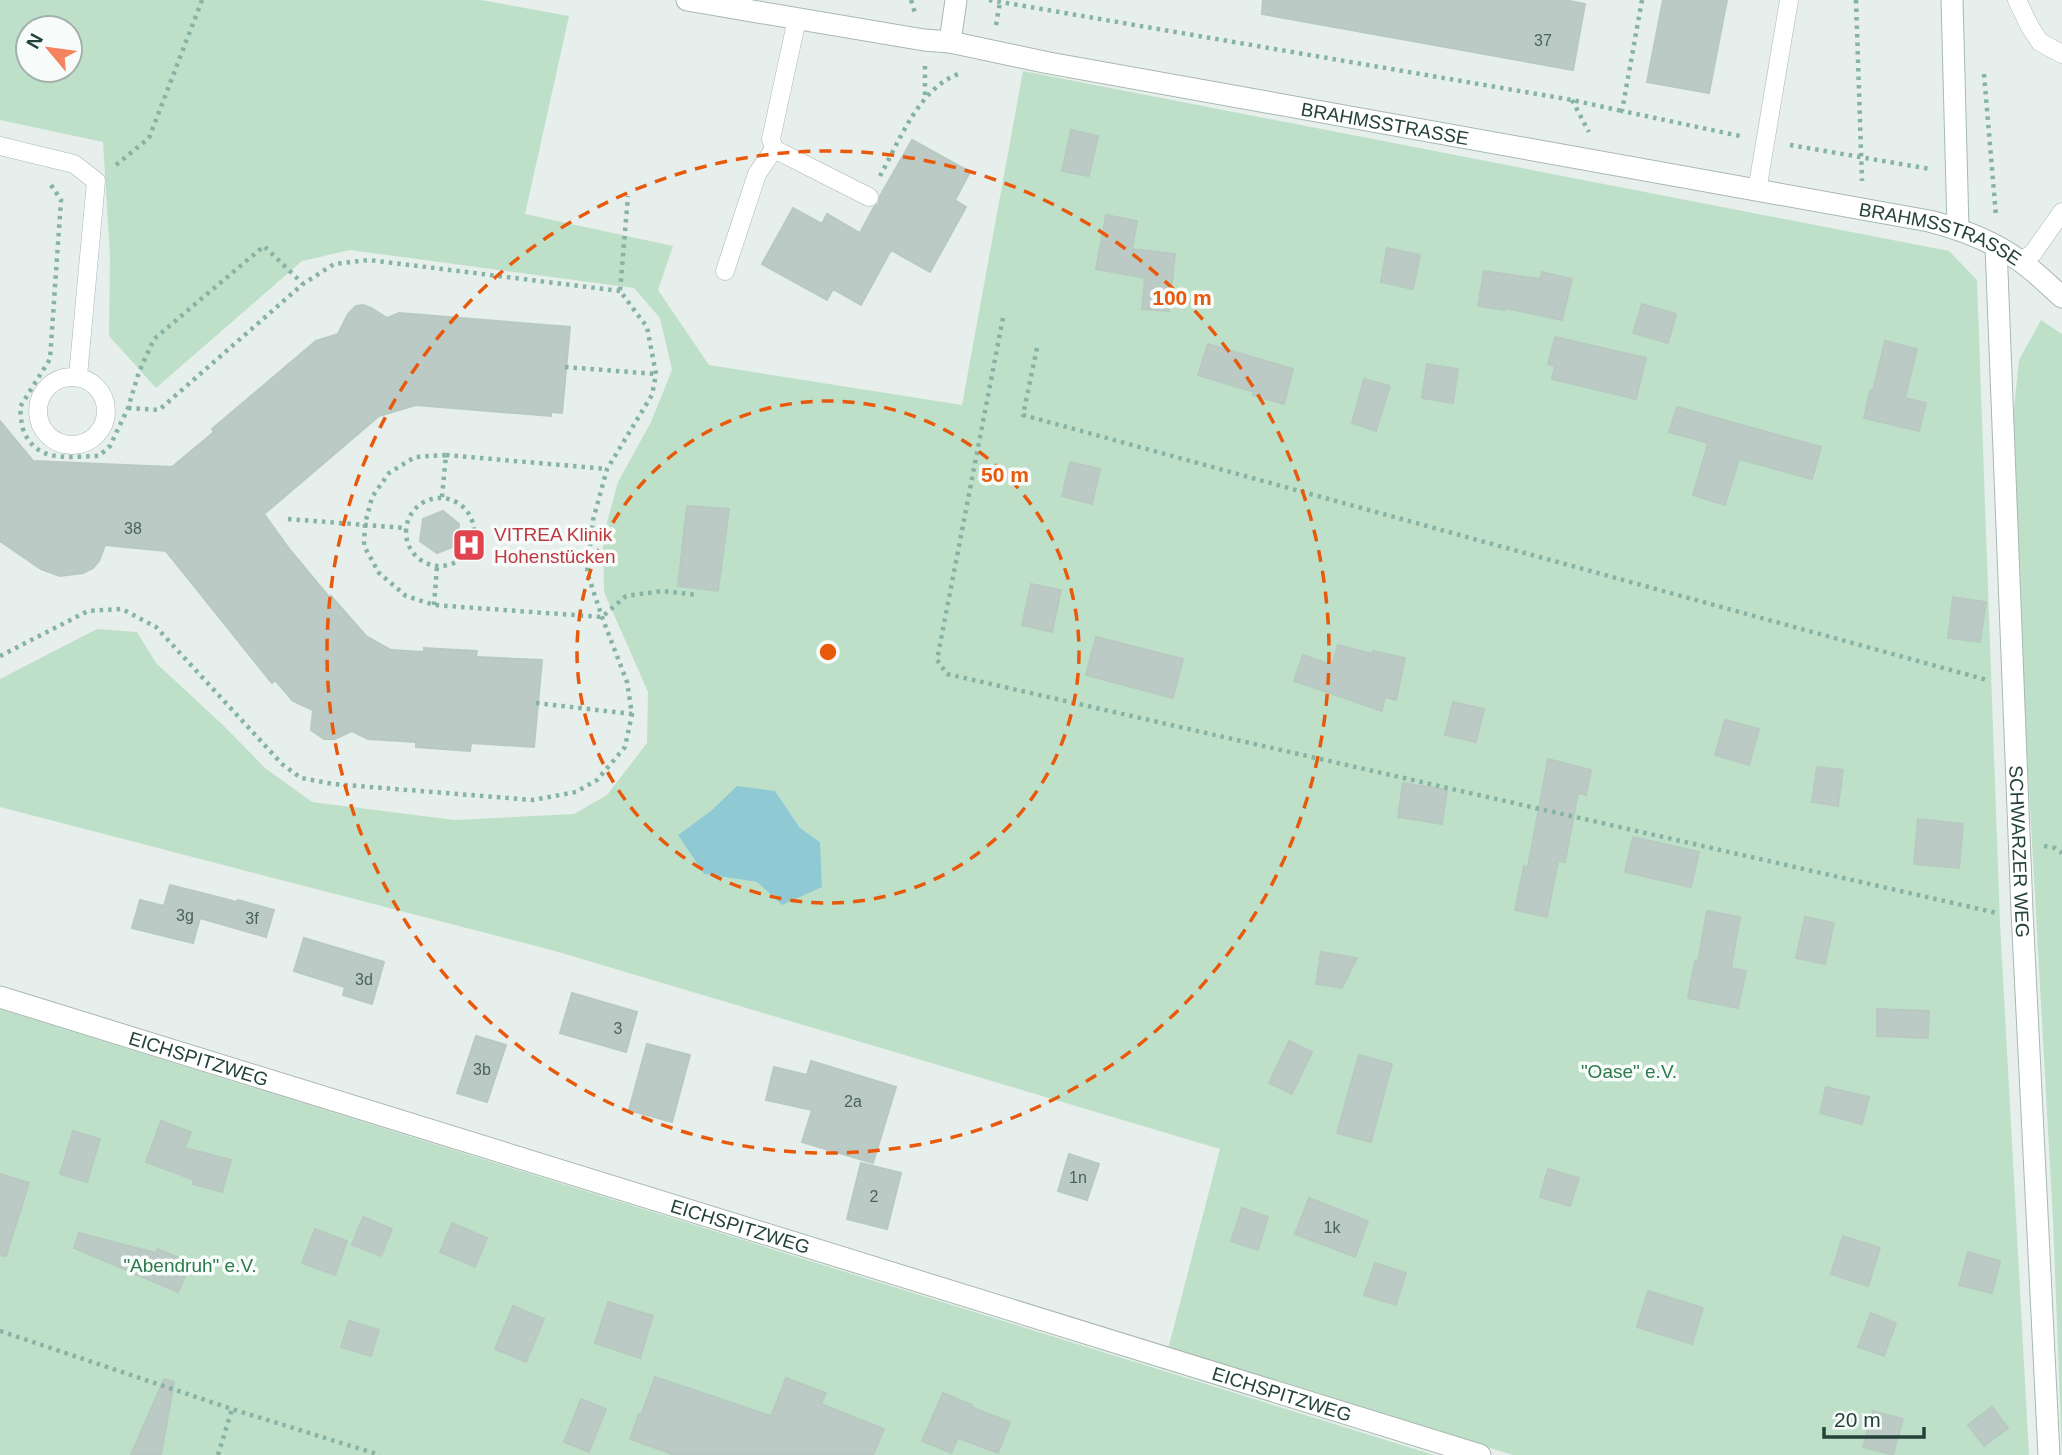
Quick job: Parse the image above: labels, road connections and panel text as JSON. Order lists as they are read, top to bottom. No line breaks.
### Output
{"streets":{"street":["BRAHMSSTRASSE","SCHWARZER WEG","EICHSPITZWEG"]},"crossings":[["BRAHMSSTRASSE","SCHWARZER WEG"]],"parks":["\"Oase\" e.V.","\"Abendruh\" e.V."],"places":{"hospital":["VITREA Klinik Hohenstücken"]},"house_numbers":["37","38","3g","3f","3d","3","3b","2a","1n","2","1k"],"scale_bar":"20 m","north":"top left","rings":["100 m","50 m"]}
